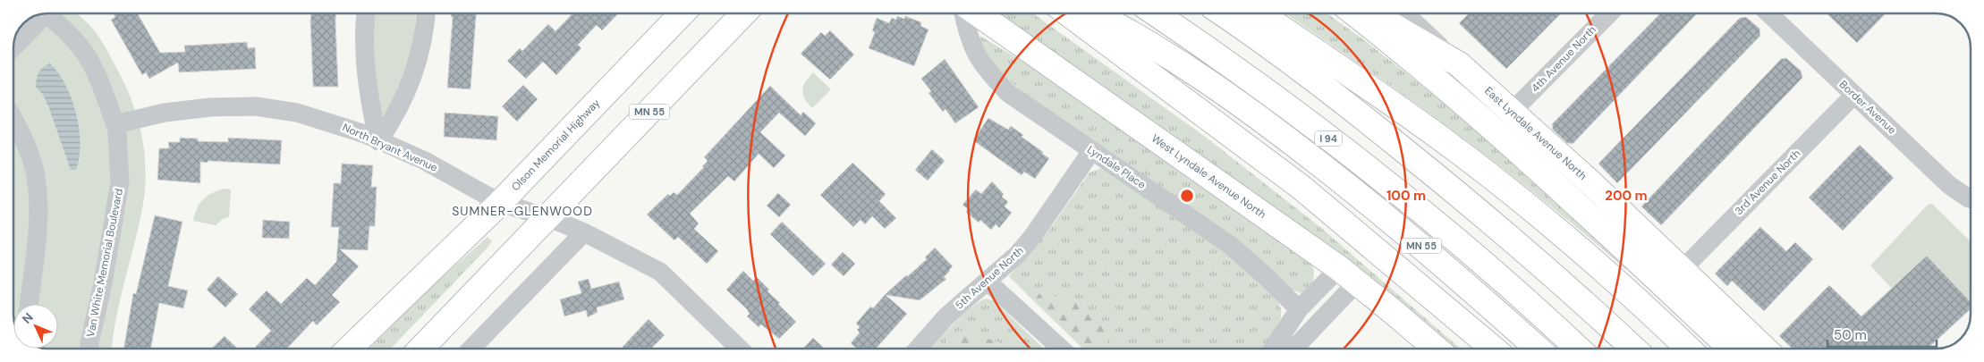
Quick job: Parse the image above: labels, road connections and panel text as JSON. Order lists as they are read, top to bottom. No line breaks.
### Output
{"streets":{"main road":["MN 55","East Lyndale Avenue North","I 94","Olson Memorial Highway","West Lyndale Avenue North"],"street":["4th Avenue North","Border Avenue","North Bryant Avenue","Lyndale Place","3rd Avenue North","Van White Memorial Boulevard","5th Avenue North"]},"crossings":[["4th Avenue North","East Lyndale Avenue North"],["Border Avenue","3rd Avenue North"],["MN 55","North Bryant Avenue"],["East Lyndale Avenue North","3rd Avenue North"],["Olson Memorial Highway","North Bryant Avenue"],["North Bryant Avenue","Van White Memorial Boulevard"],["Lyndale Place","5th Avenue North"]],"districts":["SUMNER-GLENWOOD"],"scale_bar":"50 m","north":"top left","rings":["100 m","200 m"]}
